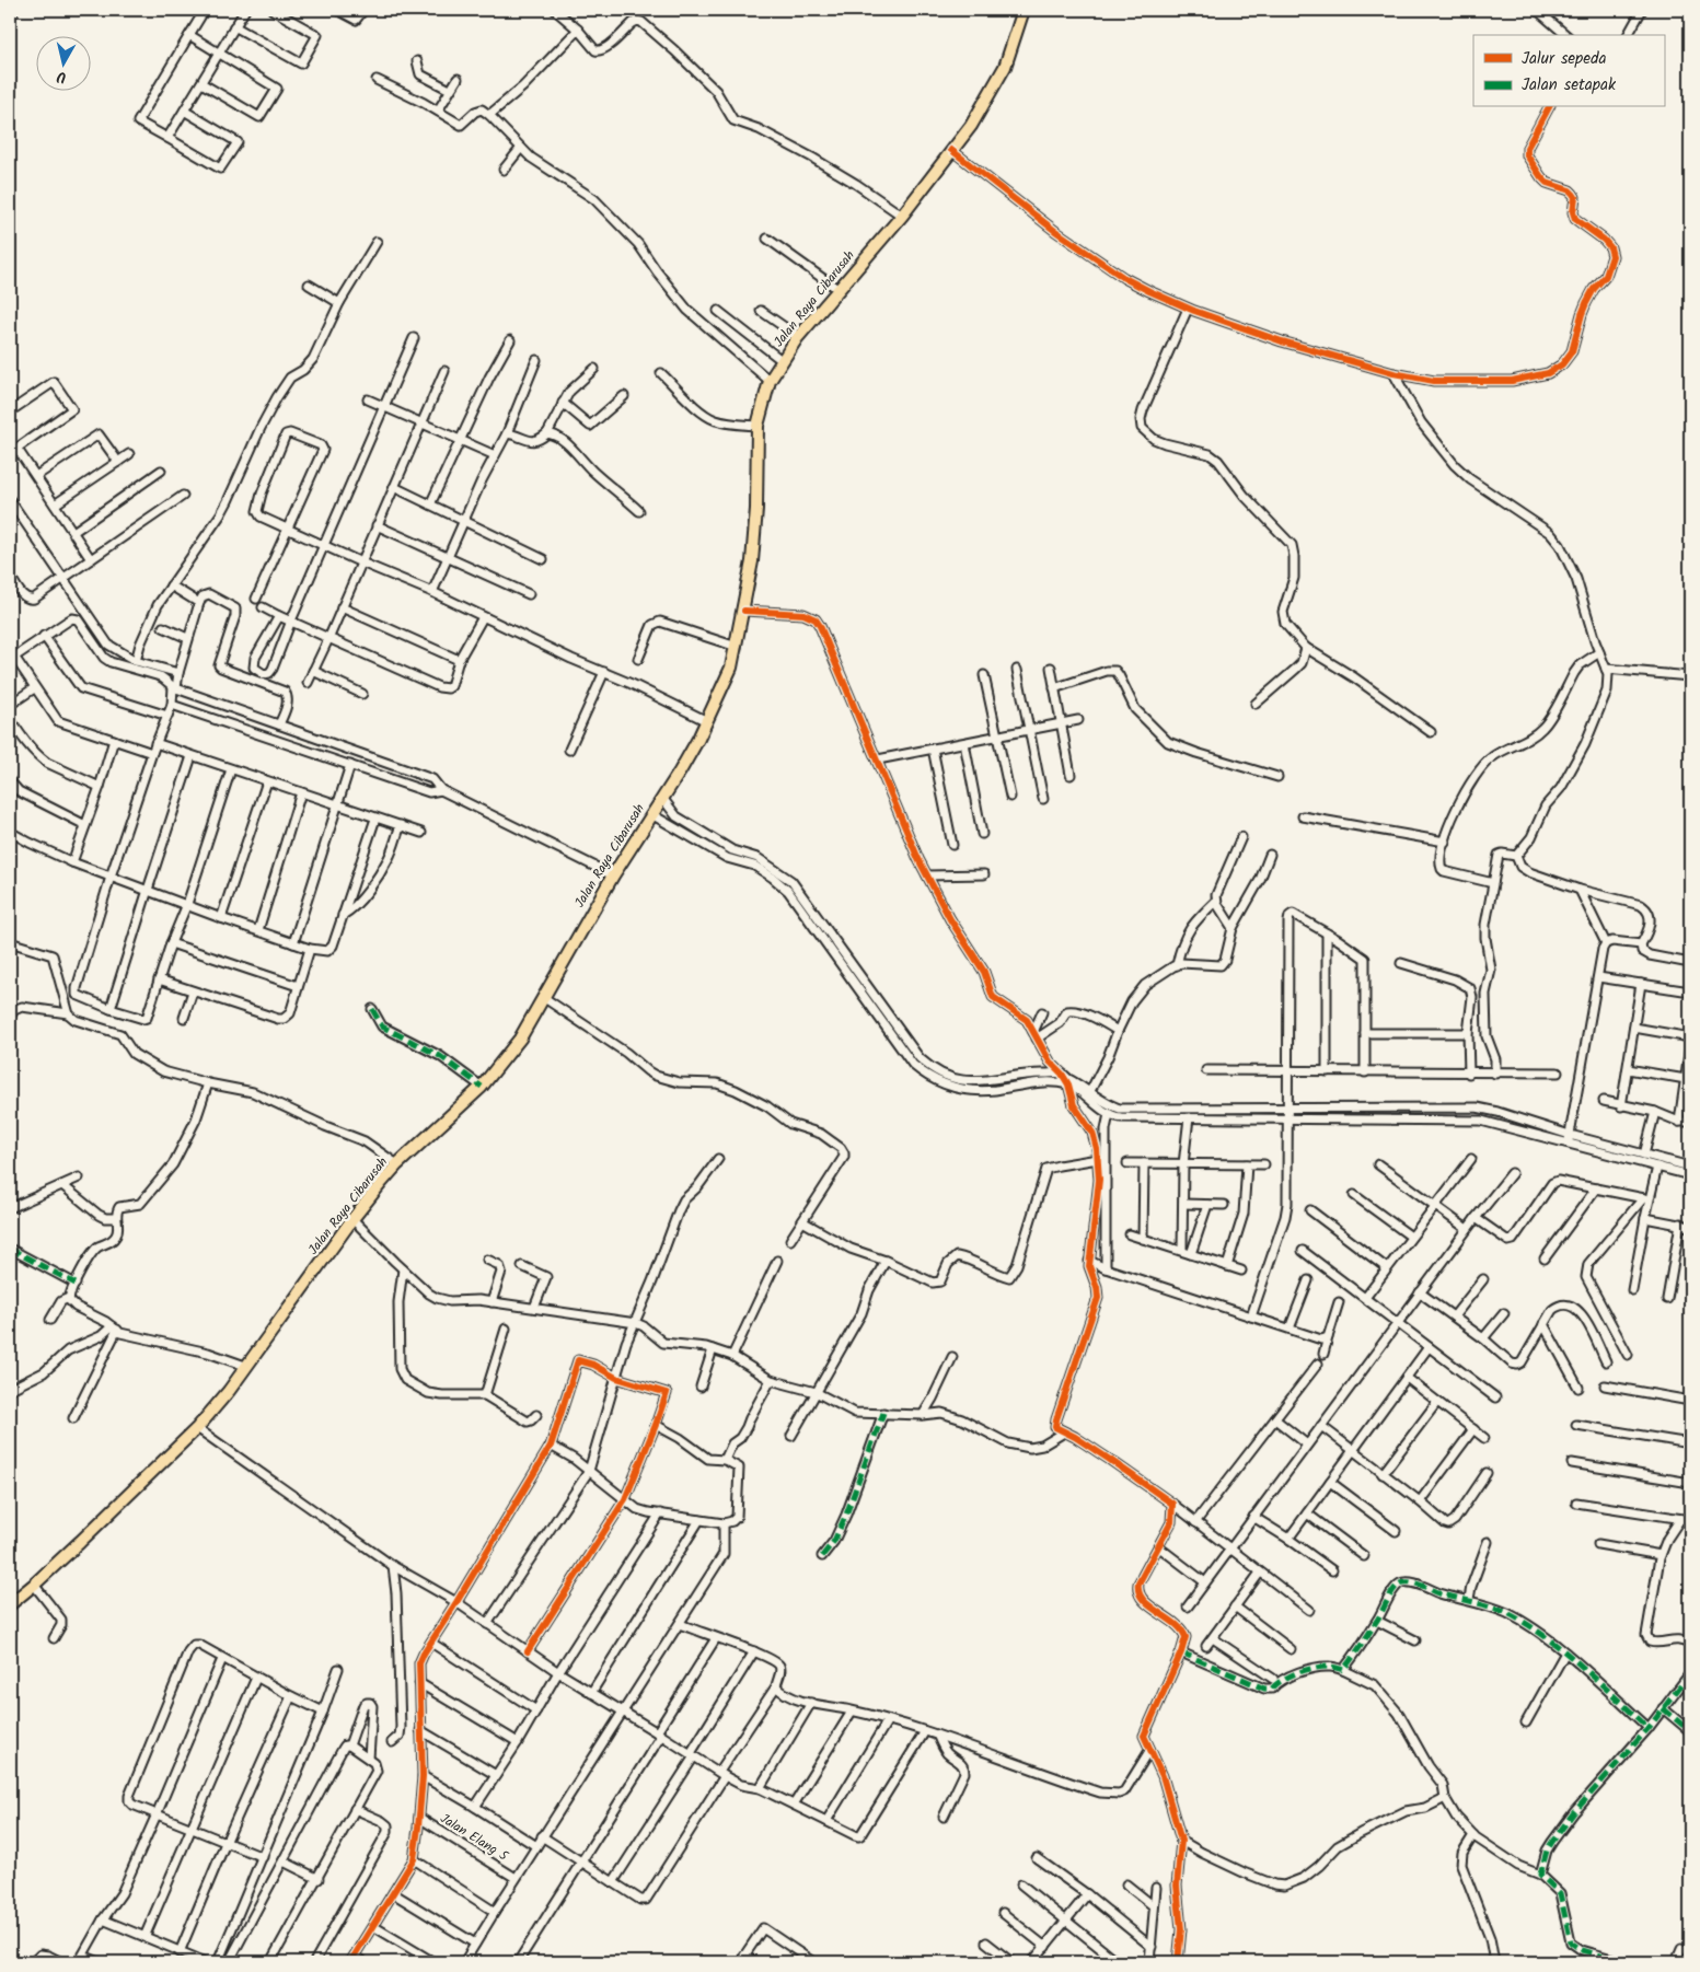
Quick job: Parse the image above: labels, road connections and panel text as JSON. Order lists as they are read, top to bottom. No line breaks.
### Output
{"streets":{"main road":["Jalan Raya Cibarusah"],"street":["Jalan Elang 5"]},"legend":["Jalur sepeda","Jalan setapak"],"north":"bottom"}
